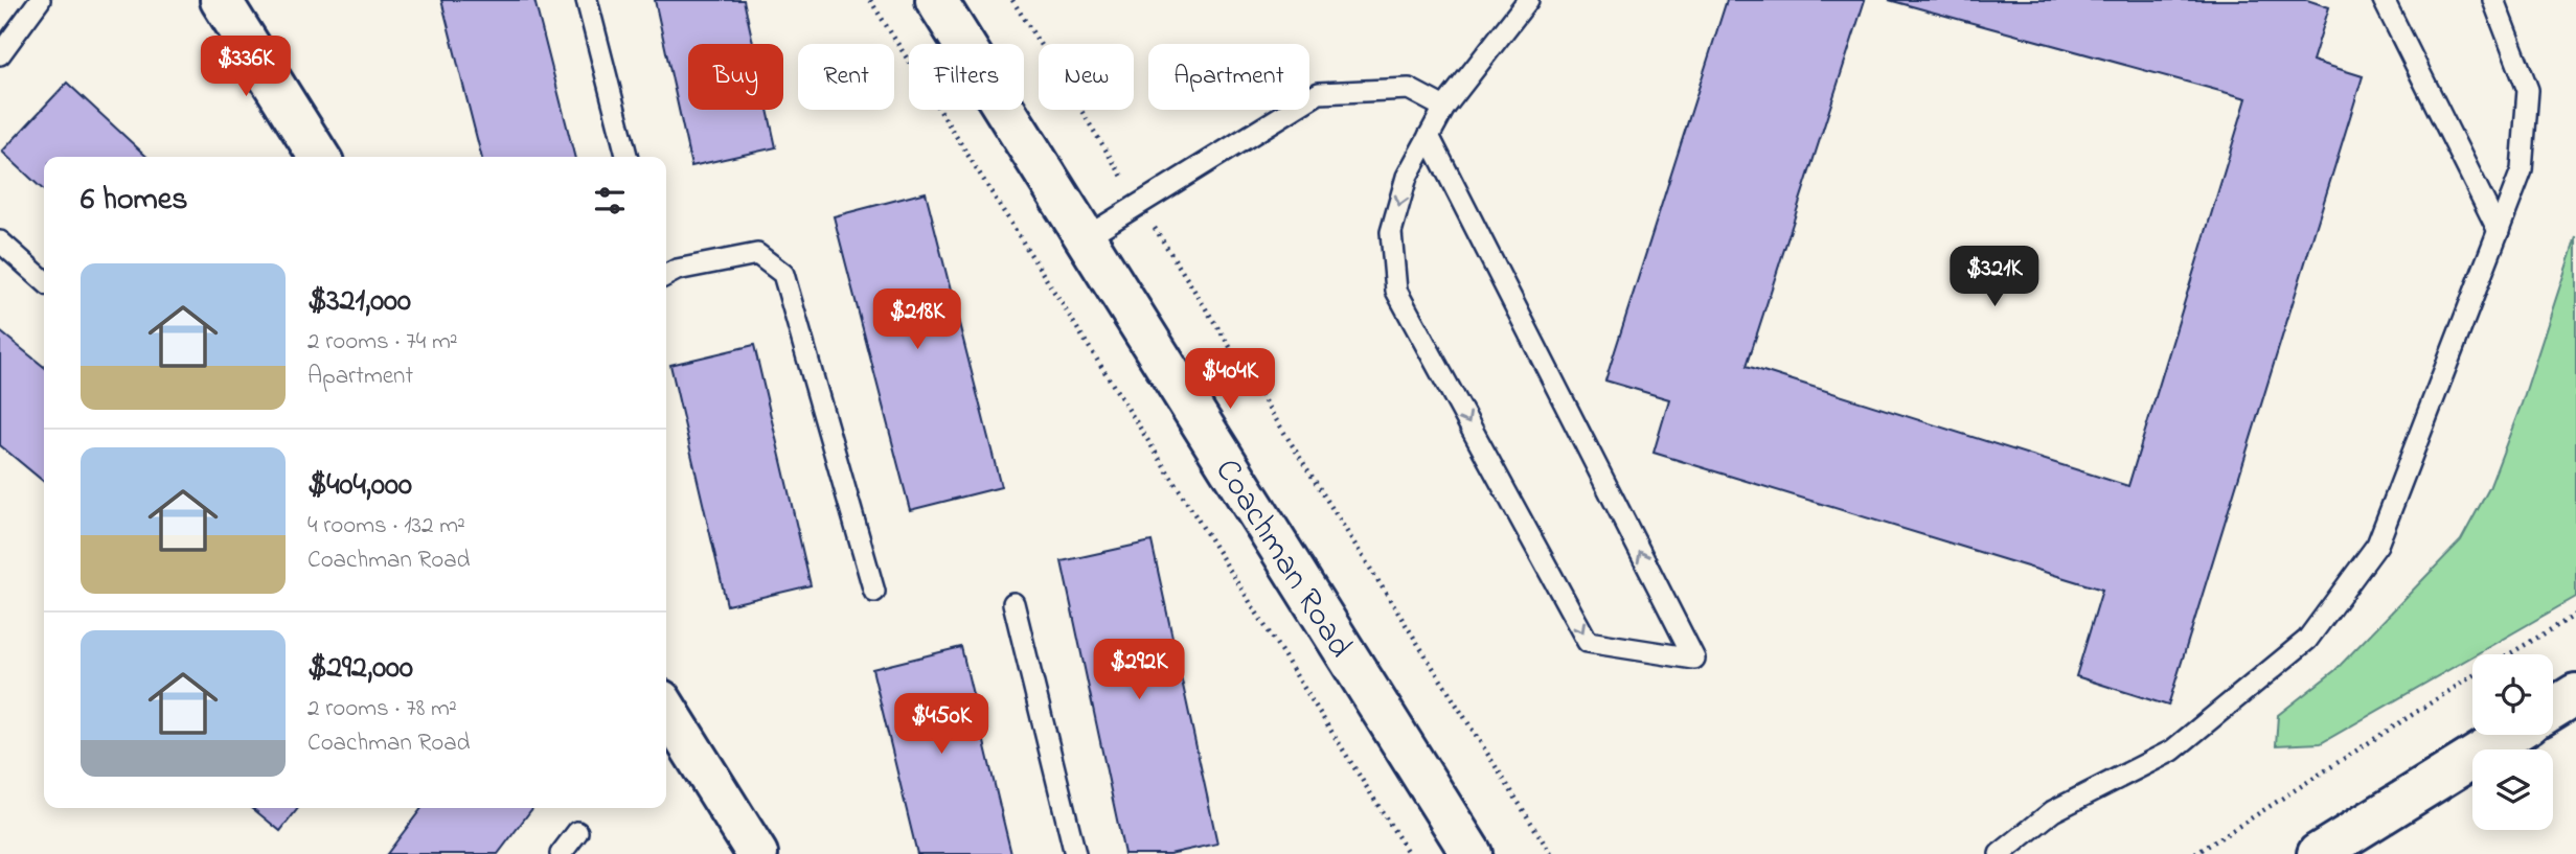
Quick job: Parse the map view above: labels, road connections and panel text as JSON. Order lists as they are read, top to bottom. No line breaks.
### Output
{"streets":{"street":["Coachman Road"]},"page":{"price":["$336K","$321K","$218K","$404K","$292K","$450K"],"chip":["Buy","Rent","Filters","New","Apartment"],"heading":"6 homes","list":[{"name":"$321,000","note":"2 rooms · 74 m² · Apartment"},{"name":"$404,000","note":"4 rooms · 132 m² · Coachman Road"},{"name":"$292,000","note":"2 rooms · 78 m² · Coachman Road"}]}}
